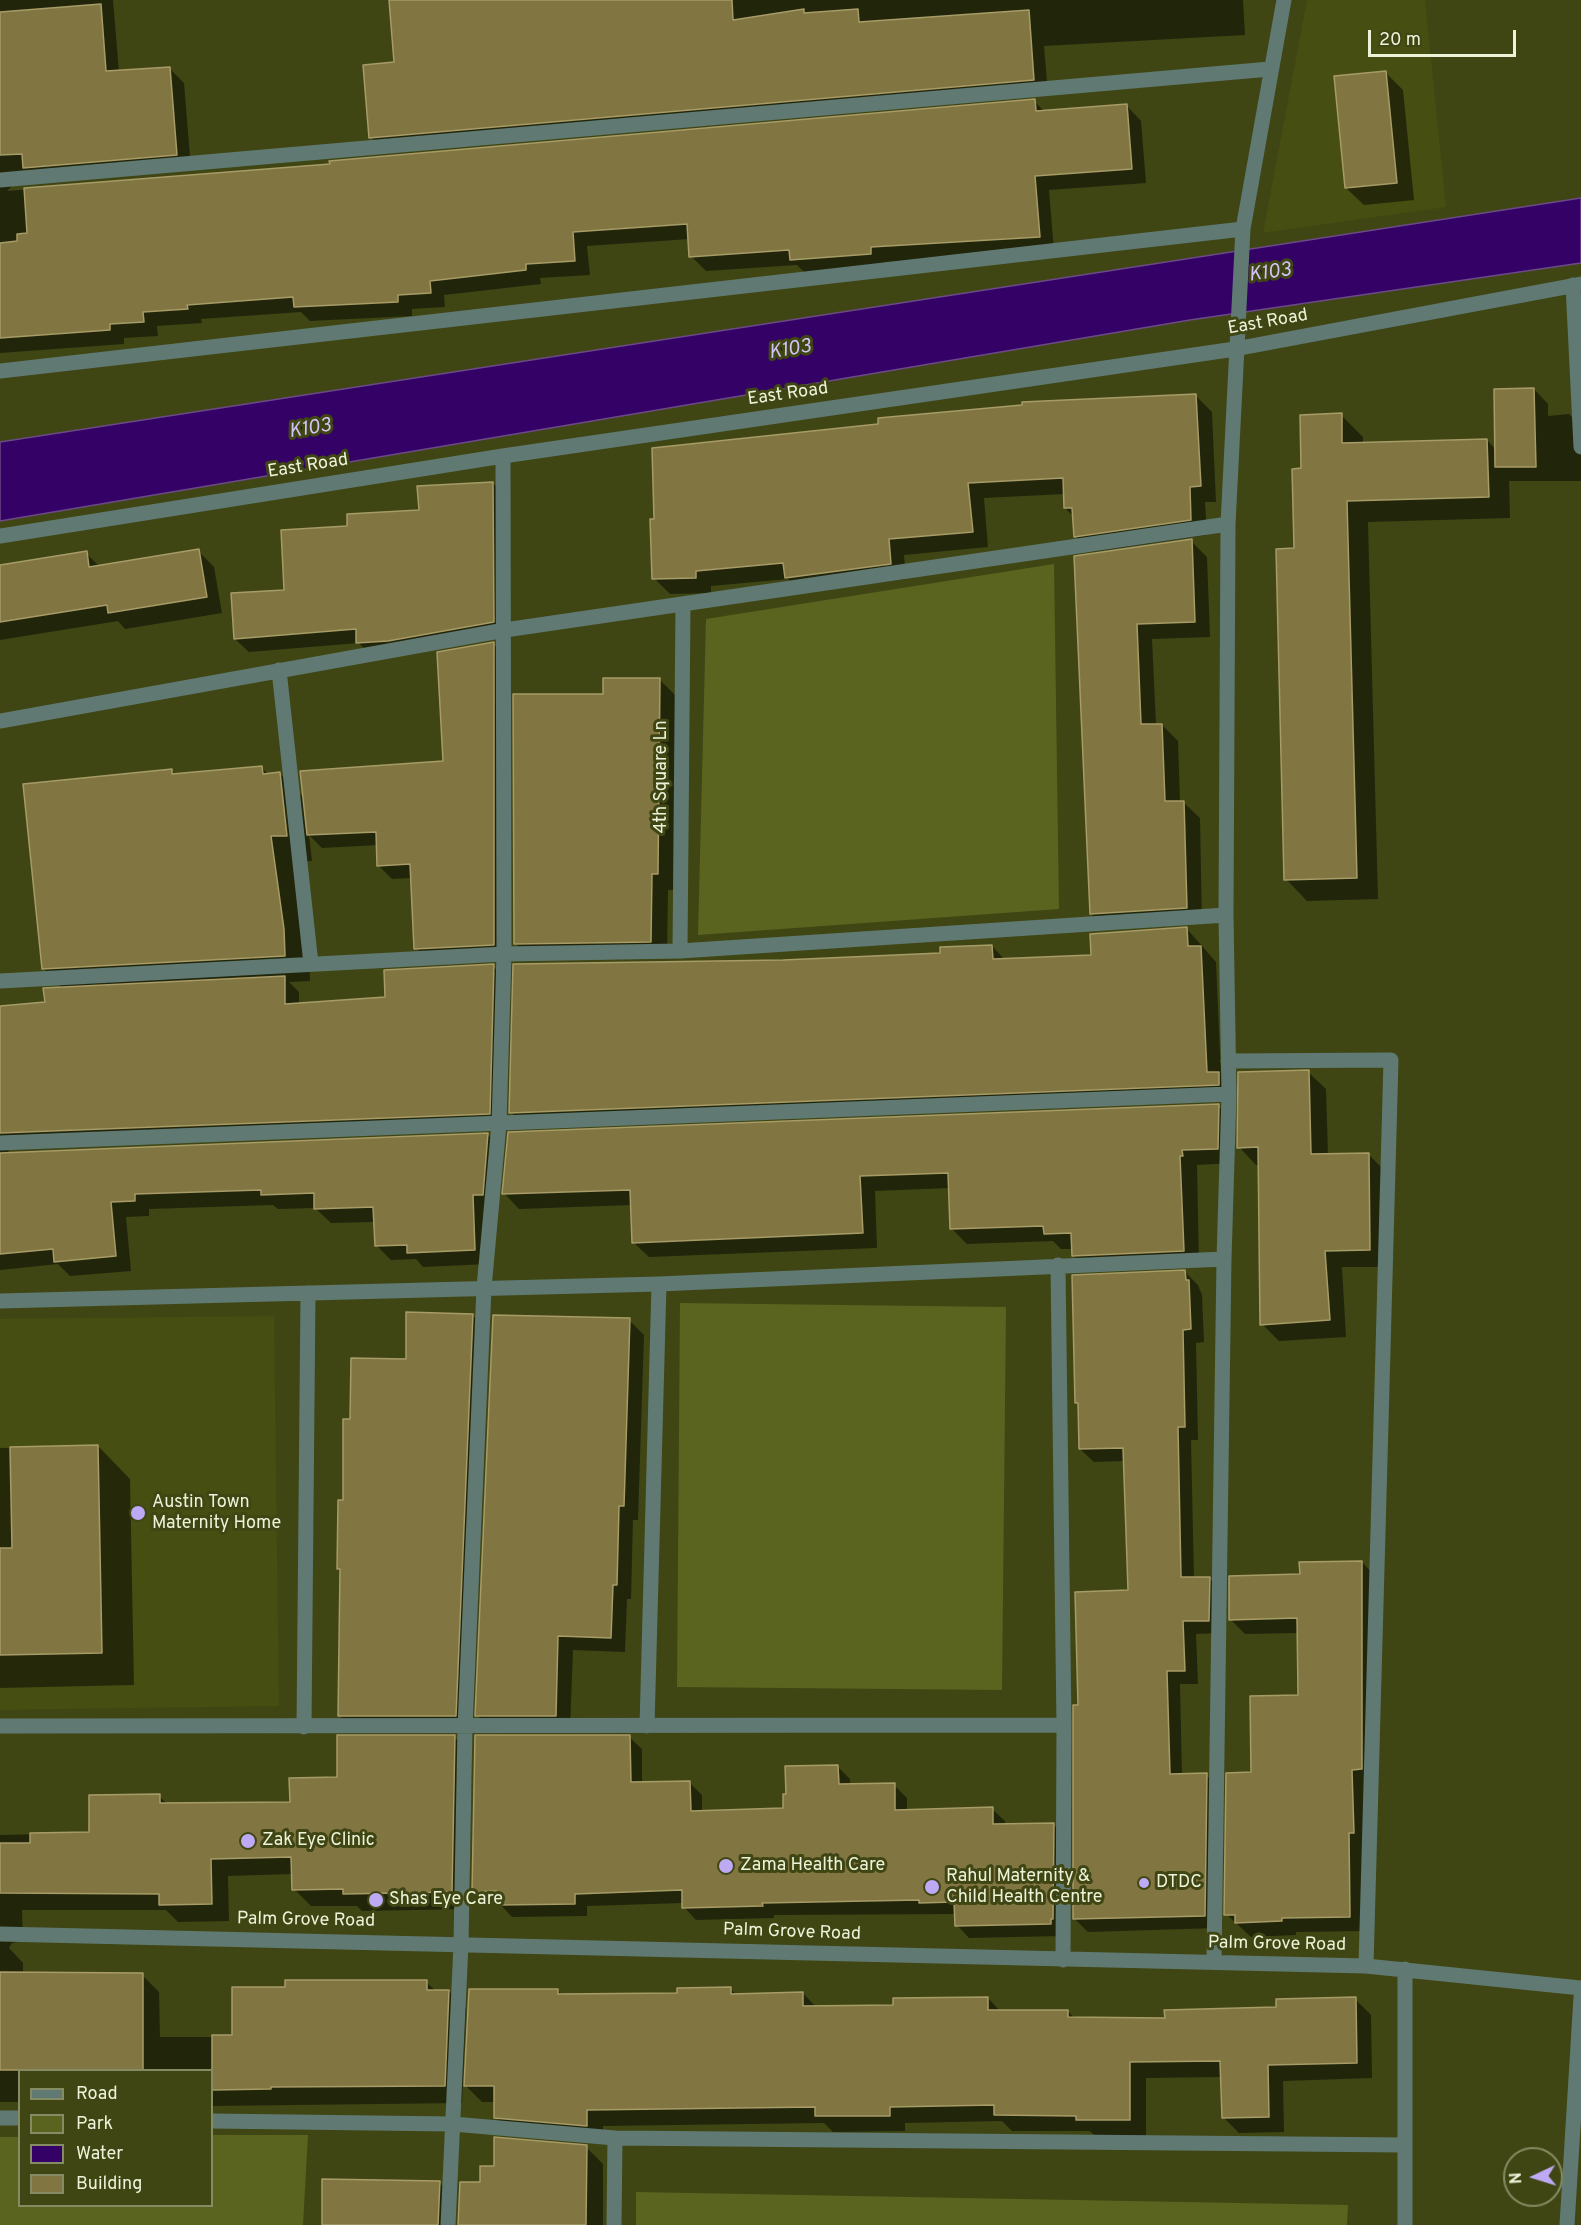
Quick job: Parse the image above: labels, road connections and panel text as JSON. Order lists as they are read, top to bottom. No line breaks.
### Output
{"streets":{"street":["East Road","4th Square Ln","Palm Grove Road"]},"water":["K103"],"places":["Austin Town Maternity Home","Zak Eye Clinic","Zama Health Care","DTDC","Rahul Maternity & Child Health Centre","Shas Eye Care"],"legend":["Road","Park","Water","Building"],"scale_bar":"20 m","north":"left"}
